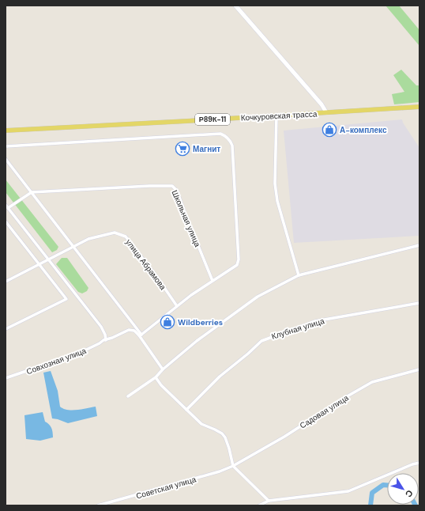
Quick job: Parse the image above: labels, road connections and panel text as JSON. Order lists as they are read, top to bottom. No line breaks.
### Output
{"streets":{"main road":["Кочкуровская трасса","Р89К-11"],"street":["Школьная улица","улица Абрамова","Клубная улица","Совхозная улица","Садовая улица","Советская улица"]},"crossings":[["Садовая улица","Советская улица"]],"places":{"shop":["А-комплекс","Wildberries"],"supermarket":["Магнит"]},"north":"bottom right"}
